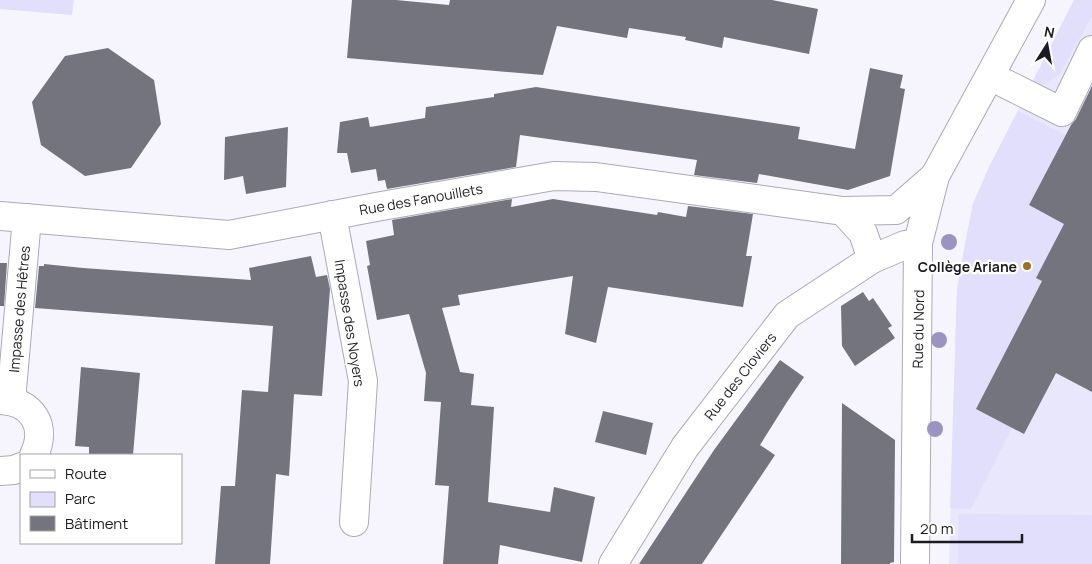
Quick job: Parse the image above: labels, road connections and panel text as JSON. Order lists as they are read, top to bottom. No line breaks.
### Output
{"streets":{"street":["Rue des Fanouillets","Impasse des Hêtres","Impasse des Noyers","Rue du Nord","Rue des Cloviers"]},"crossings":[["Rue des Fanouillets","Impasse des Hêtres"],["Rue des Fanouillets","Impasse des Noyers"],["Rue des Fanouillets","Rue du Nord"],["Rue du Nord","Rue des Cloviers"]],"places":["Collège Ariane"],"legend":["Route","Parc","Bâtiment"],"scale_bar":"20 m","north":"top"}
